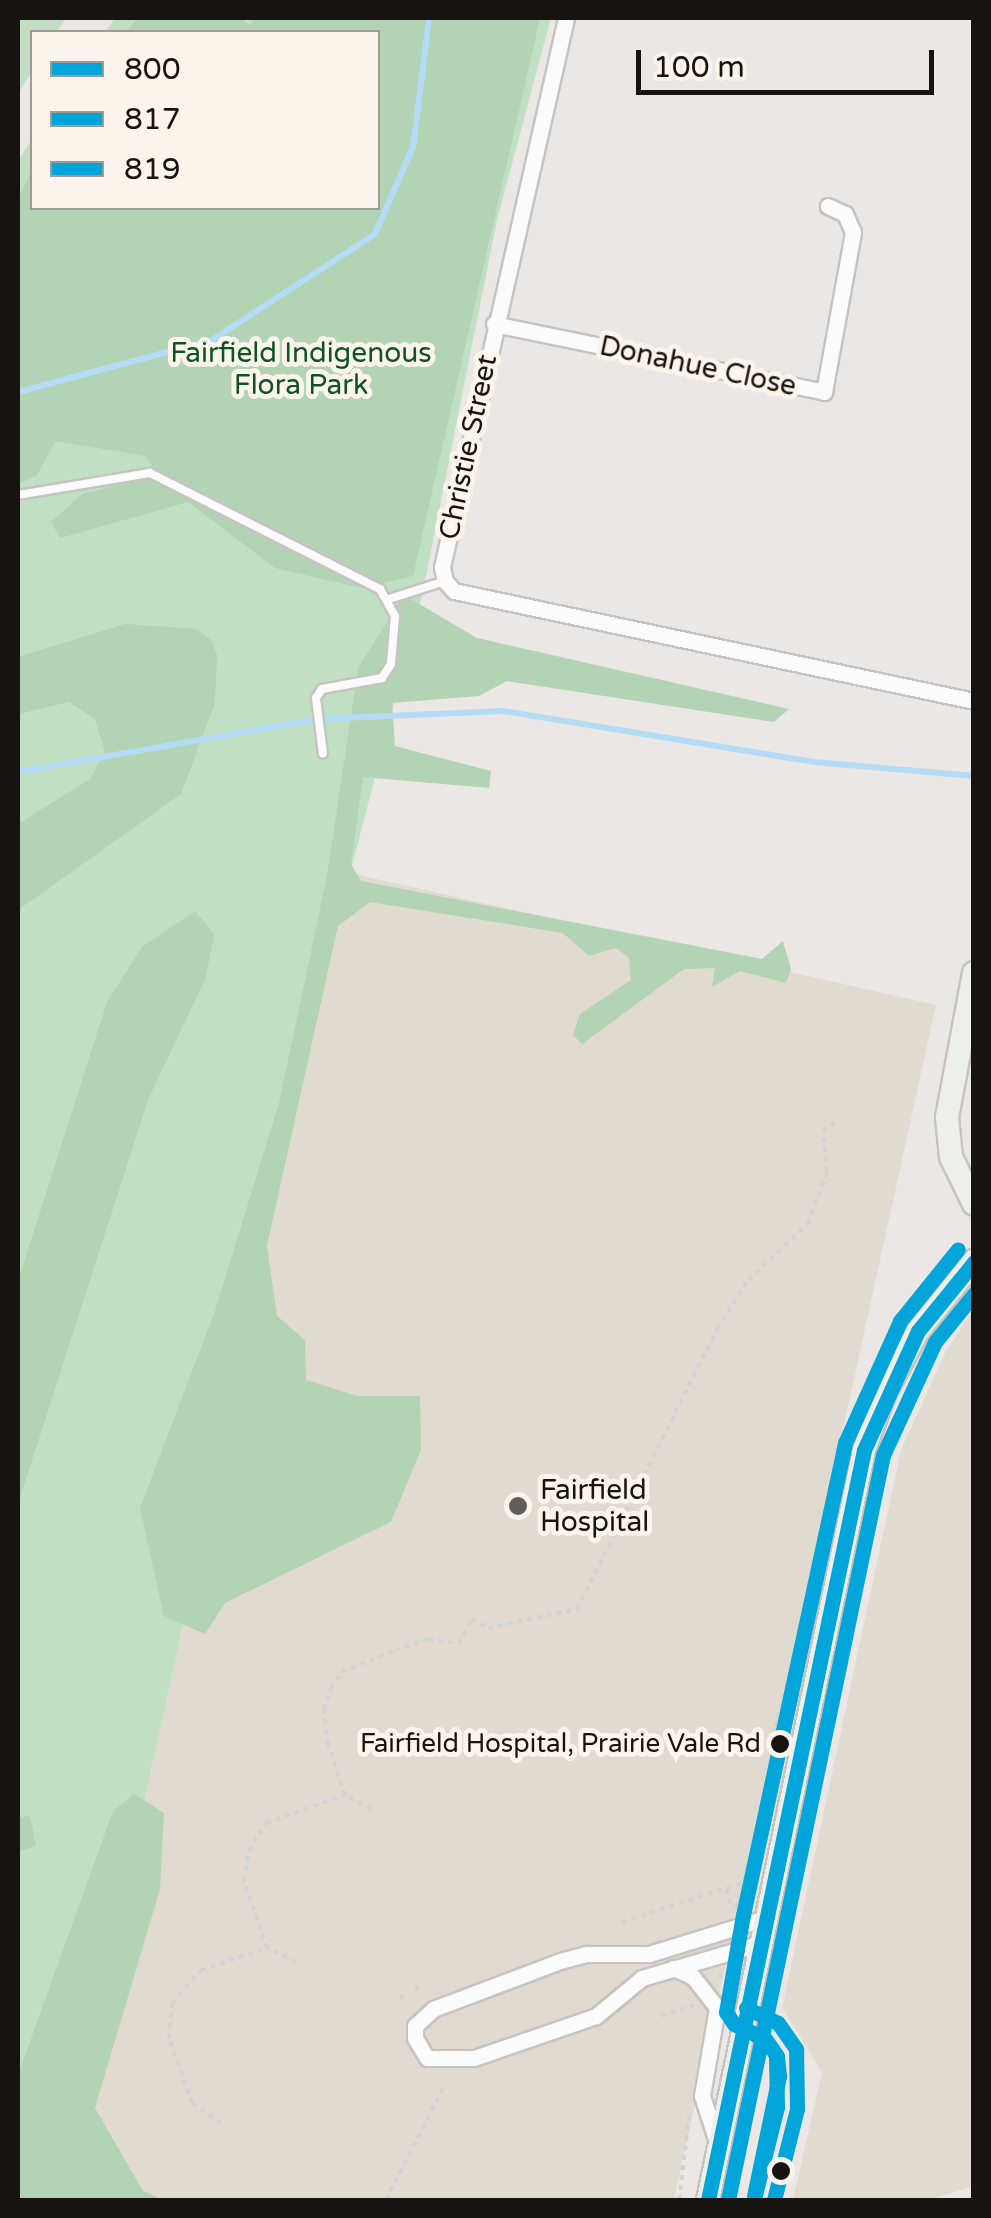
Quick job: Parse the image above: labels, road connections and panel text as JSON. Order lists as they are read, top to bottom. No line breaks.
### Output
{"streets":{"street":["Donahue Close","Christie Street"]},"crossings":[["Donahue Close","Christie Street"]],"parks":["Fairfield Indigenous Flora Park"],"places":["Fairfield Hospital","Fairfield Hospital, Prairie Vale Rd"],"lines":["transit line 819","transit line 800","transit line 817"],"legend":["800","817","819"],"scale_bar":"100 m"}
